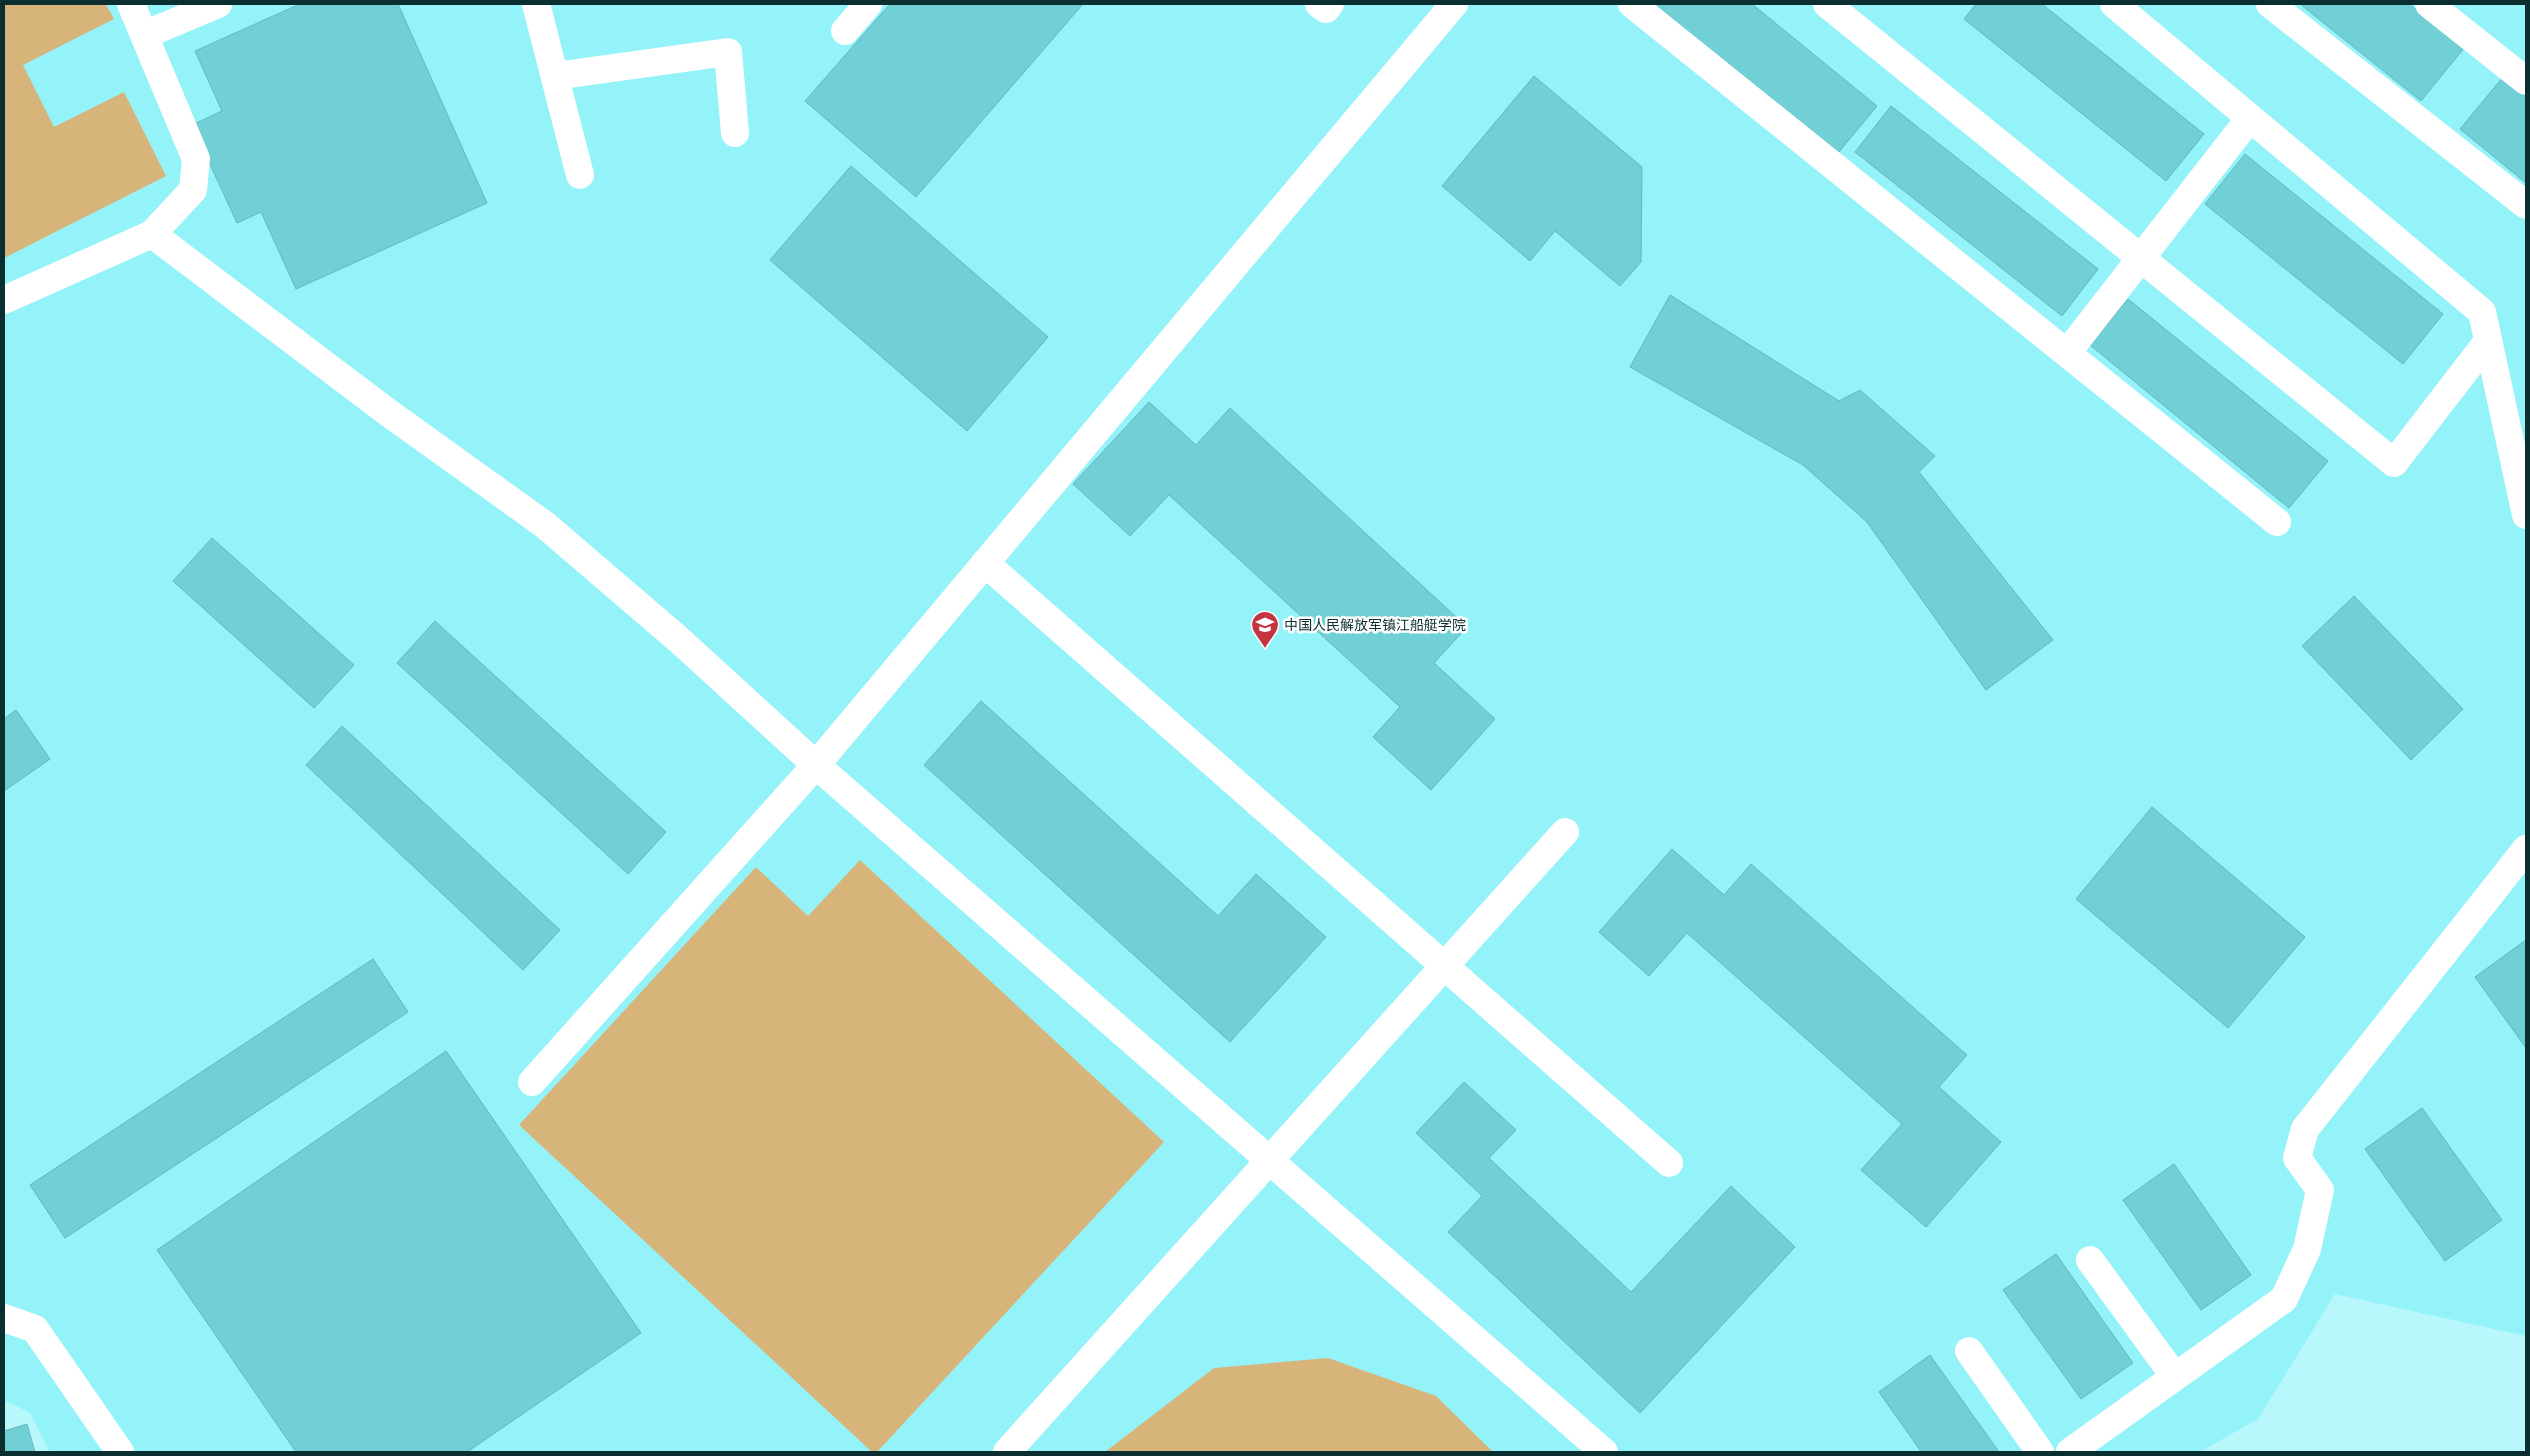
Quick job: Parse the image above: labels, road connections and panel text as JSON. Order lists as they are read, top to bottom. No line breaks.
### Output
{"places":{"school or university":["中国人民解放军镇江船艇学院"]}}
